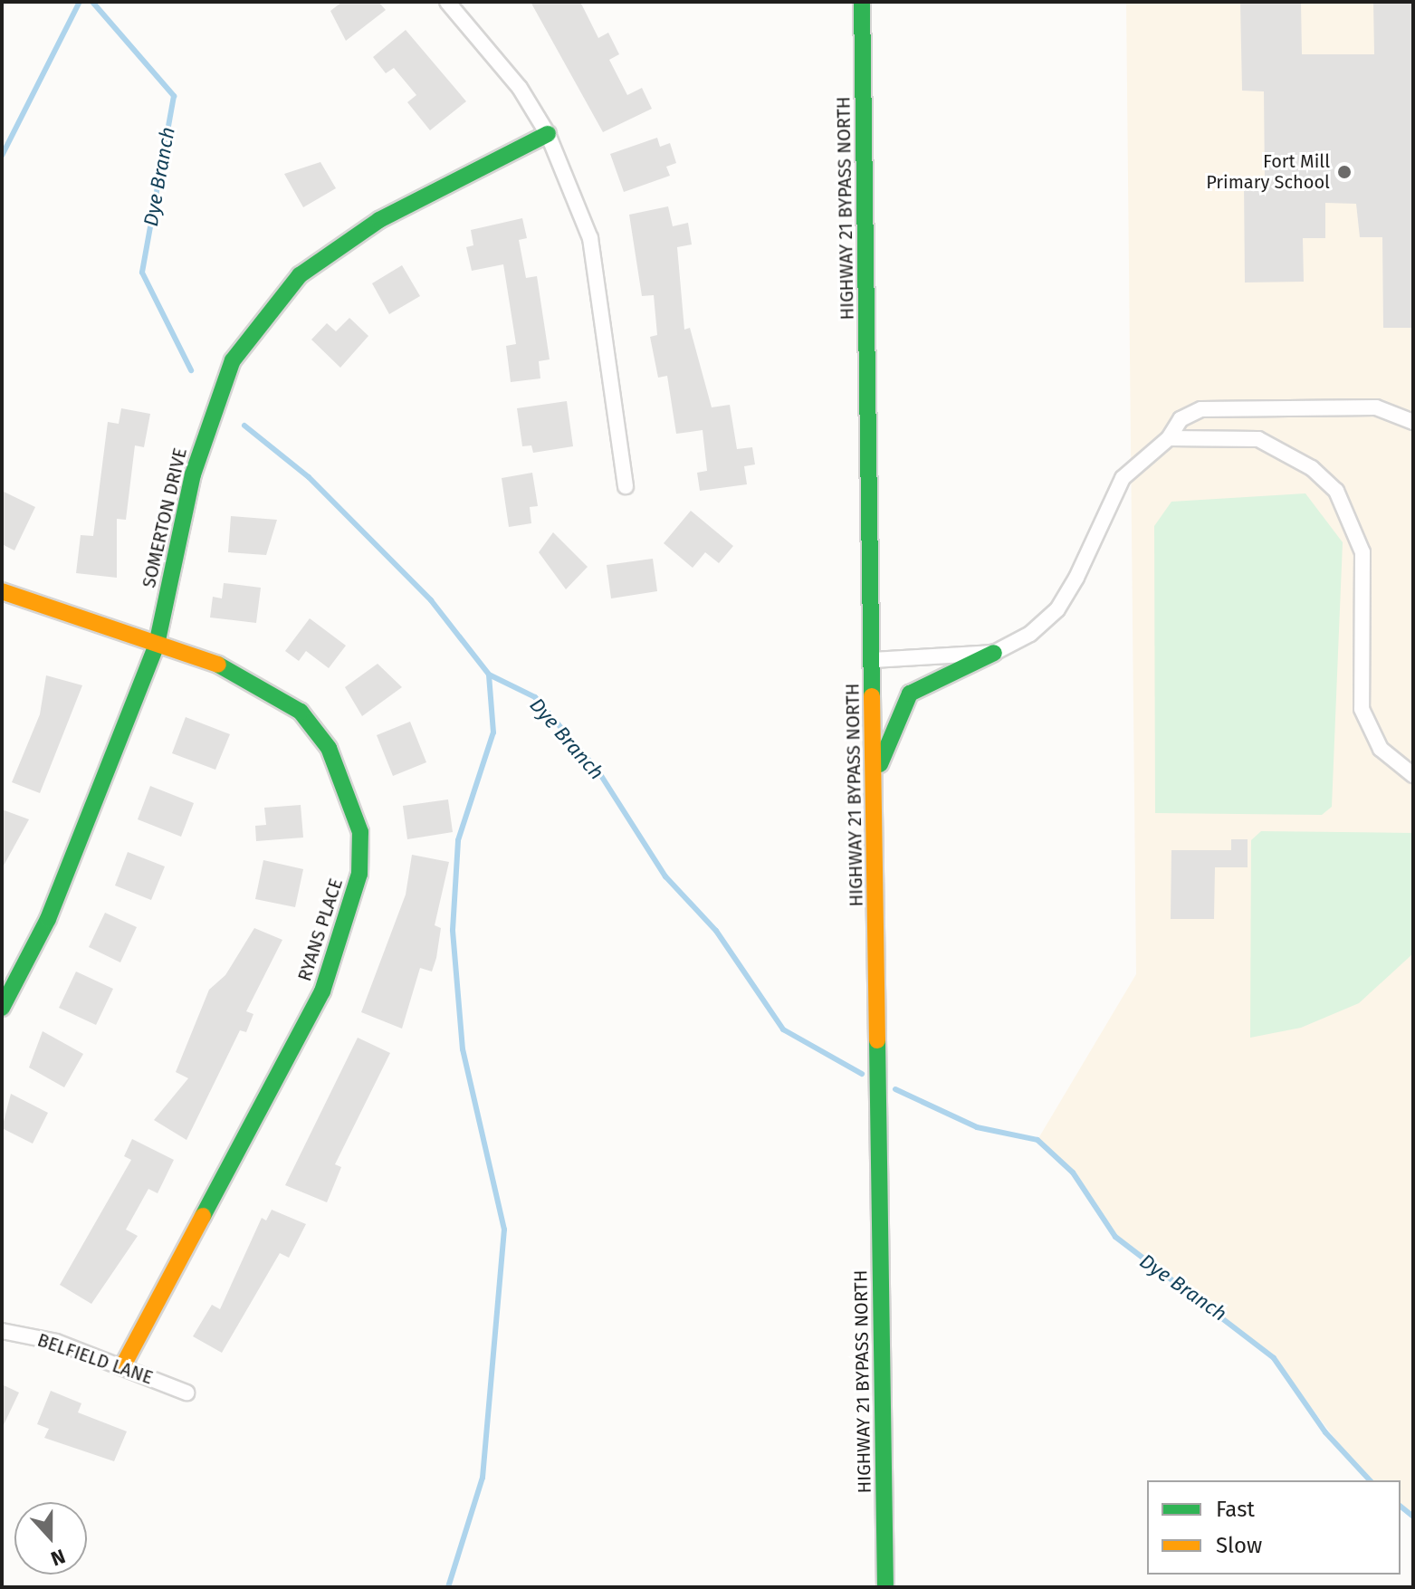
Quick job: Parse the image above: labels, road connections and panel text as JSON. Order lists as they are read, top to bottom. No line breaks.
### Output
{"streets":{"street":["HIGHWAY 21 BYPASS NORTH","SOMERTON DRIVE","RYANS PLACE","BELFIELD LANE"]},"crossings":[["SOMERTON DRIVE","RYANS PLACE"],["RYANS PLACE","BELFIELD LANE"]],"water":["Dye Branch"],"places":["Fort Mill Primary School"],"legend":["Fast","Slow"],"north":"bottom"}
